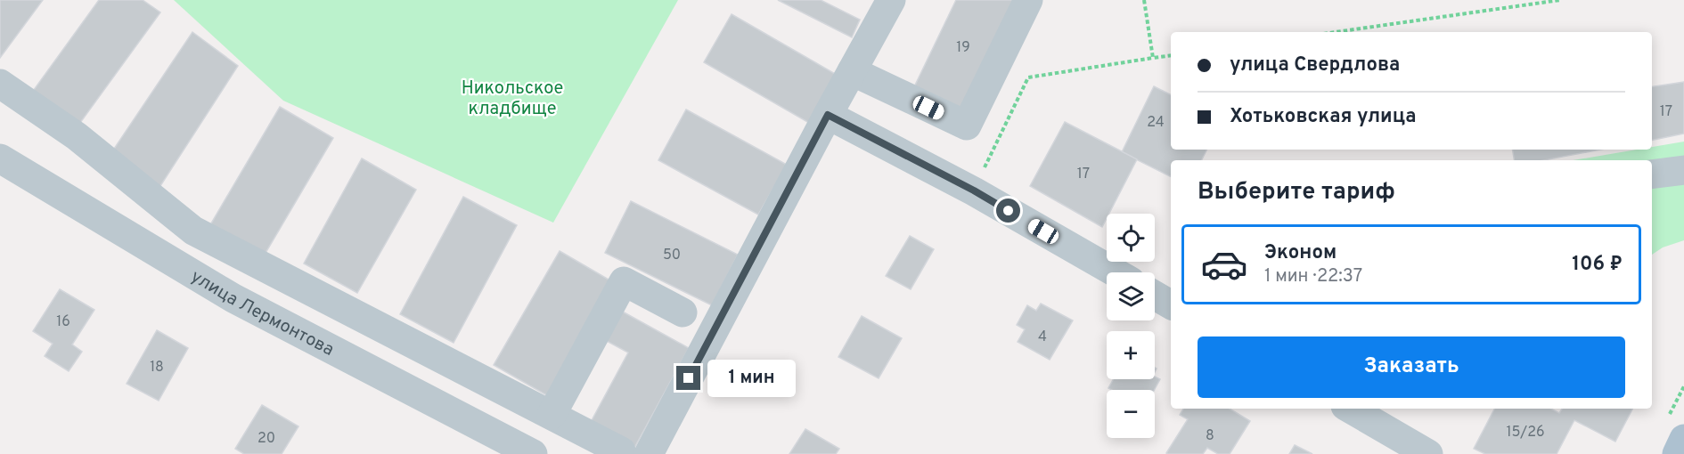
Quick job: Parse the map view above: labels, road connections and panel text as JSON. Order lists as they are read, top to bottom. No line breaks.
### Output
{"streets":{"street":["улица Лермонтова"]},"parks":["Никольское кладбище"],"house_numbers":["19","17","24","17","50","16","4","18","15/26","8","20"],"page":{"banner":["улица Свердлова","Хотьковская улица"],"heading":"Выберите тариф","map_buttons":["+","−"],"list":[{"name":"Эконом","note":"1 мин · 22:37","value":"106 ₽"}],"buttons":"Заказать","bubble":"1 мин"}}
